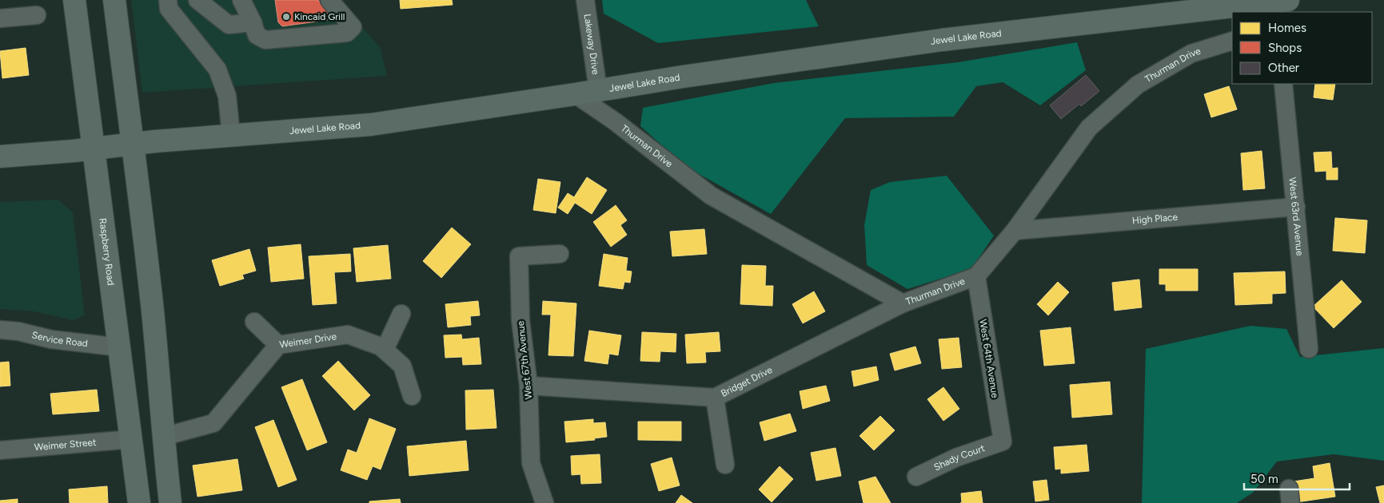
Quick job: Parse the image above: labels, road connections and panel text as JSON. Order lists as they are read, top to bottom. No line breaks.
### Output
{"streets":{"main road":["Jewel Lake Road","Raspberry Road"],"street":["Lakeway Drive","Thurman Drive","West 63rd Avenue","High Place","Service Road","Weimer Drive","West 64th Avenue","West 67th Avenue","Bridget Drive","Weimer Street","Shady Court"]},"crossings":[["Jewel Lake Road","Lakeway Drive"],["Jewel Lake Road","Thurman Drive"],["Jewel Lake Road","Raspberry Road"],["Thurman Drive","High Place"],["Thurman Drive","West 64th Avenue"],["Thurman Drive","Bridget Drive"],["West 63rd Avenue","High Place"],["Raspberry Road","Service Road"],["Raspberry Road","Weimer Street"],["West 64th Avenue","Shady Court"],["West 67th Avenue","Bridget Drive"]],"places":["Kincaid Grill"],"legend":["Homes","Shops","Other"],"scale_bar":"50 m"}
